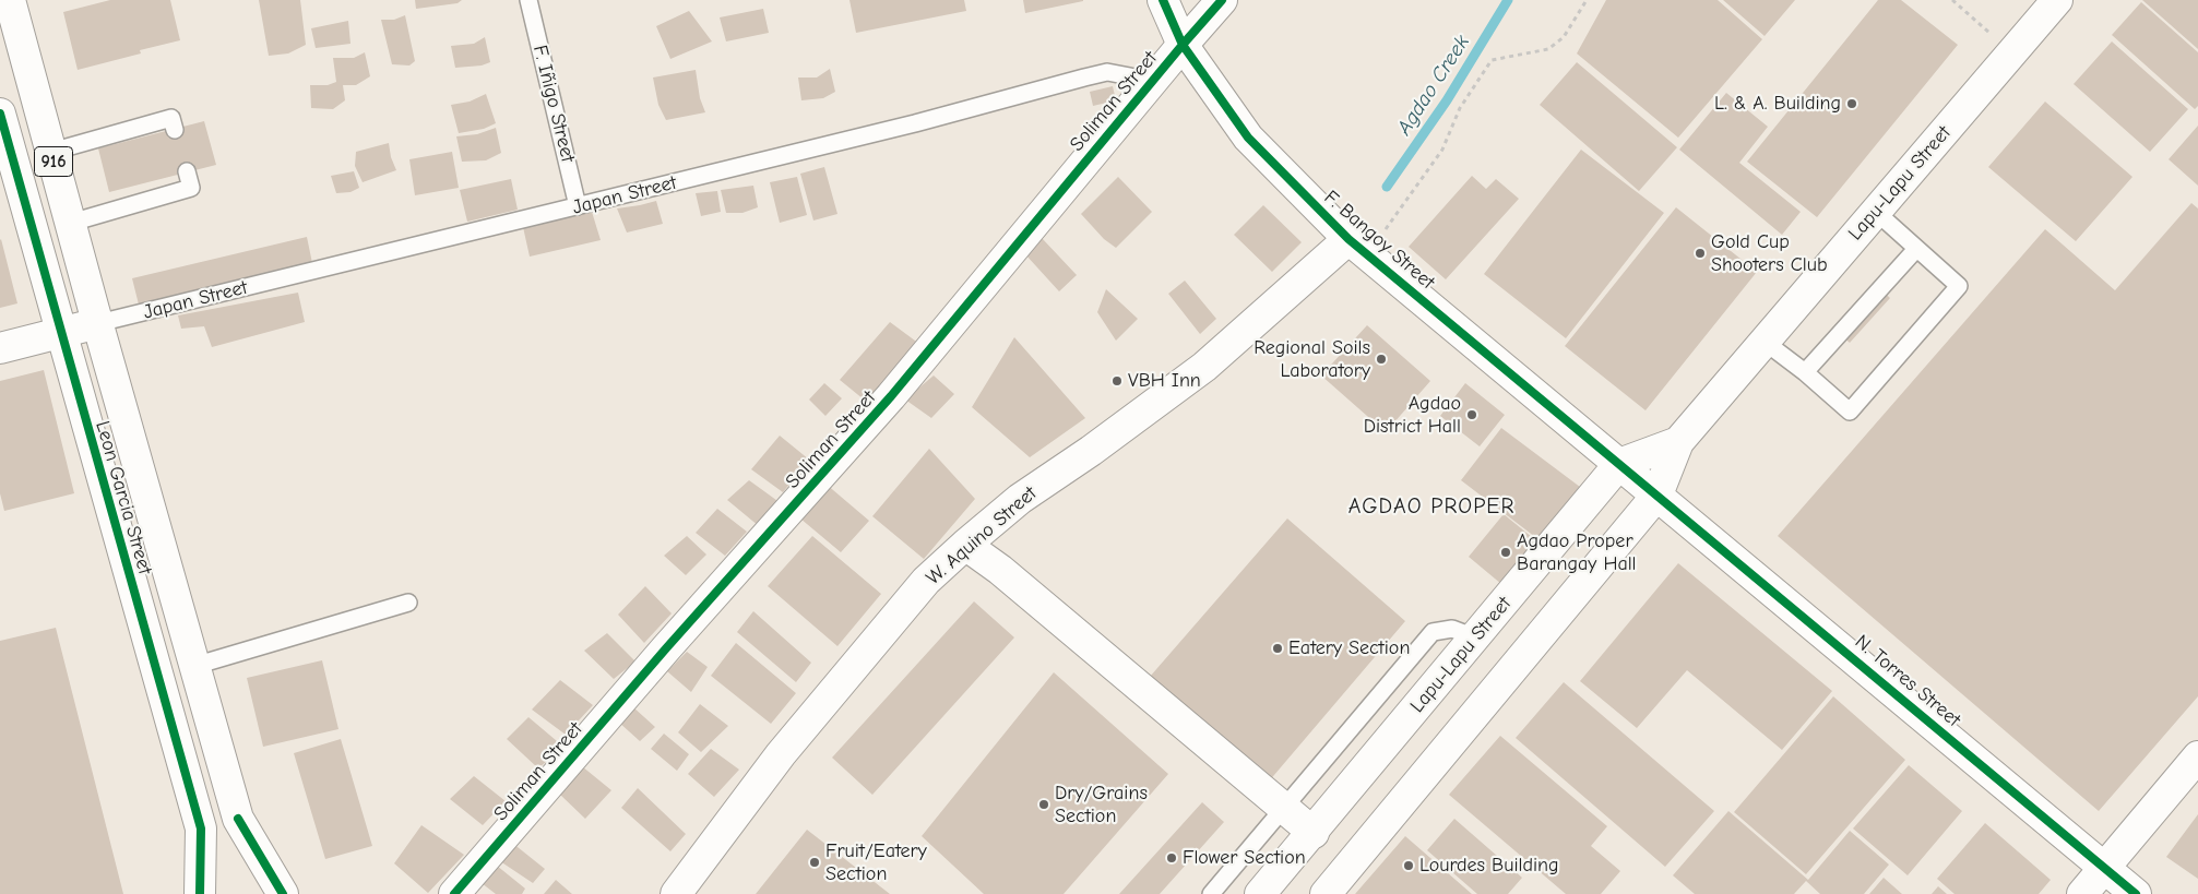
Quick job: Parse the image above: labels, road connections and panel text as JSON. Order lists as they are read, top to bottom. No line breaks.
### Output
{"streets":{"street":["Soliman Street","916","Lapu-Lapu Street","F. Bangoy Street","Leon Garcia Street","W. Aquino Street","N. Torres Street"],"lane":["F. Iñigo Street","Japan Street"]},"crossings":[["Soliman Street","Japan Street"],["Soliman Street","F. Bangoy Street"],["F. Iñigo Street","Japan Street"],["Lapu-Lapu Street","F. Bangoy Street"],["Lapu-Lapu Street","N. Torres Street"],["Japan Street","Leon Garcia Street"],["F. Bangoy Street","W. Aquino Street"],["F. Bangoy Street","N. Torres Street"]],"districts":["AGDAO PROPER"],"water":["Agdao Creek"],"places":["L. & A. Building","Gold Cup Shooters Club","Regional Soils Laboratory","VBH Inn","Agdao District Hall","Agdao Proper Barangay Hall","Eatery Section","Dry/Grains Section","Flower Section","Fruit/Eatery Section","Lourdes Building"]}
